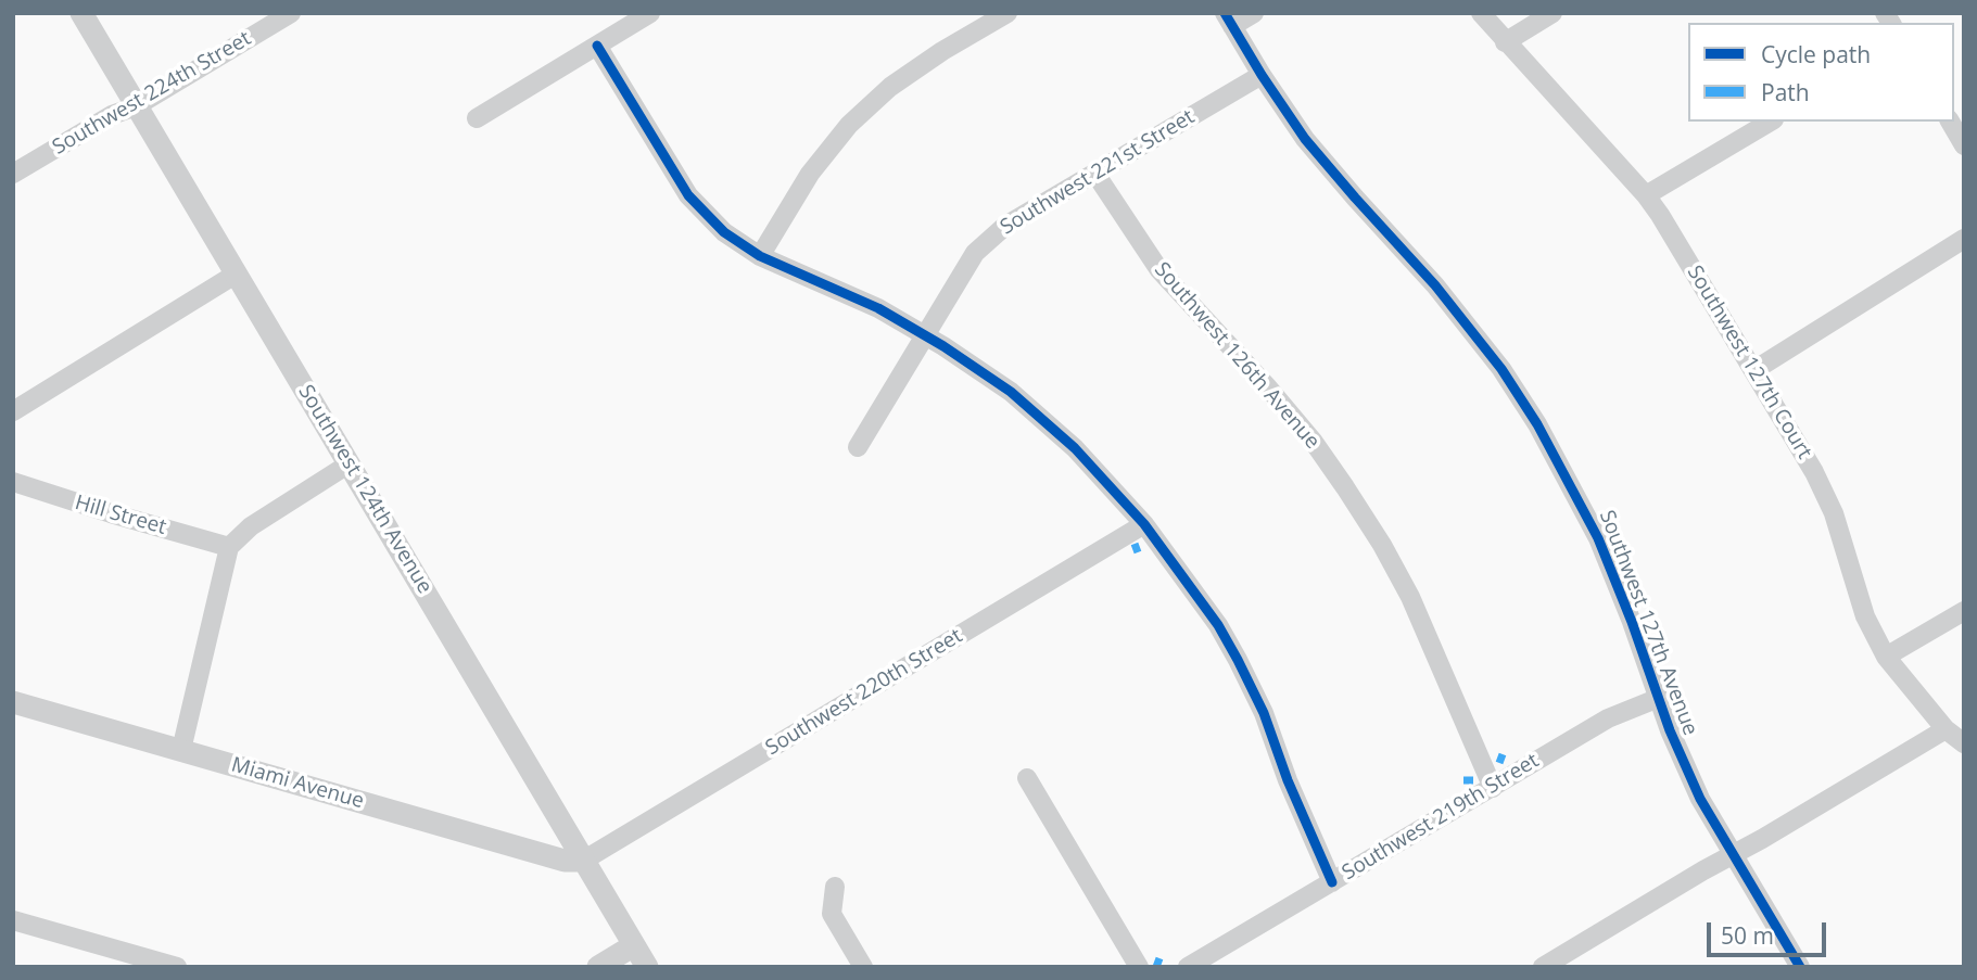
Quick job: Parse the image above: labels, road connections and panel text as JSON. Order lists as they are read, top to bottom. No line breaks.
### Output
{"streets":{"street":["Southwest 224th Street","Southwest 221st Street","Southwest 126th Avenue","Southwest 127th Court","Southwest 124th Avenue","Hill Street","Southwest 127th Avenue","Southwest 220th Street","Miami Avenue","Southwest 219th Street"]},"crossings":[["Southwest 224th Street","Southwest 124th Avenue"],["Southwest 221st Street","Southwest 126th Avenue"],["Southwest 221st Street","Southwest 127th Avenue"],["Southwest 126th Avenue","Southwest 219th Street"],["Southwest 124th Avenue","Southwest 220th Street"],["Southwest 124th Avenue","Miami Avenue"],["Southwest 127th Avenue","Southwest 219th Street"],["Southwest 220th Street","Miami Avenue"]],"legend":["Cycle path","Path"],"scale_bar":"50 m"}
